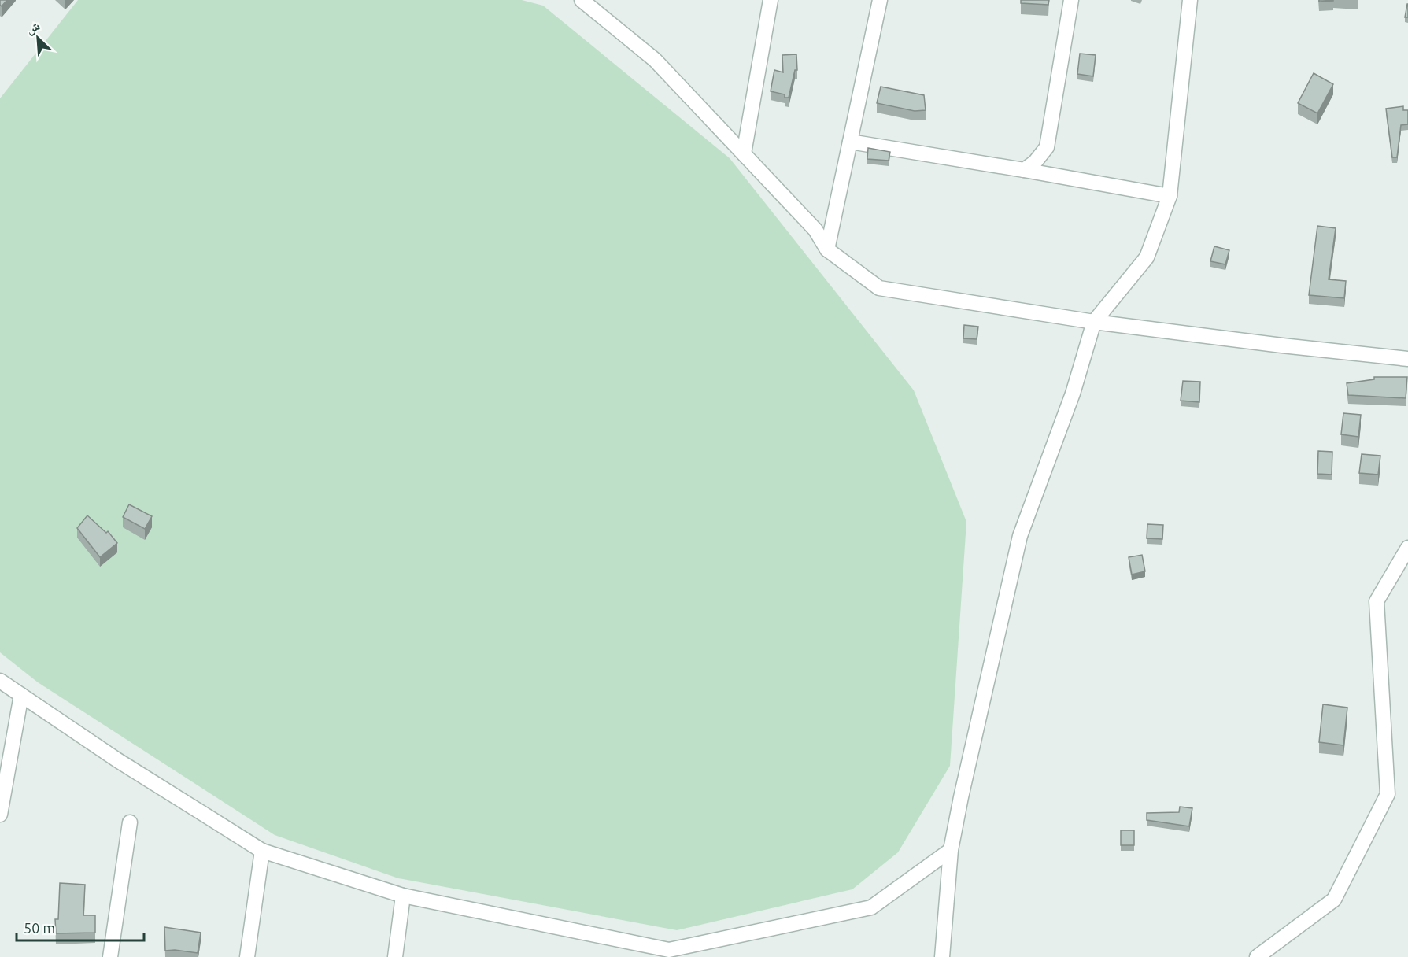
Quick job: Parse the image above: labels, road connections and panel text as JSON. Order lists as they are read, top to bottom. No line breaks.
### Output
{"scale_bar":"50 m","north":"top left"}
